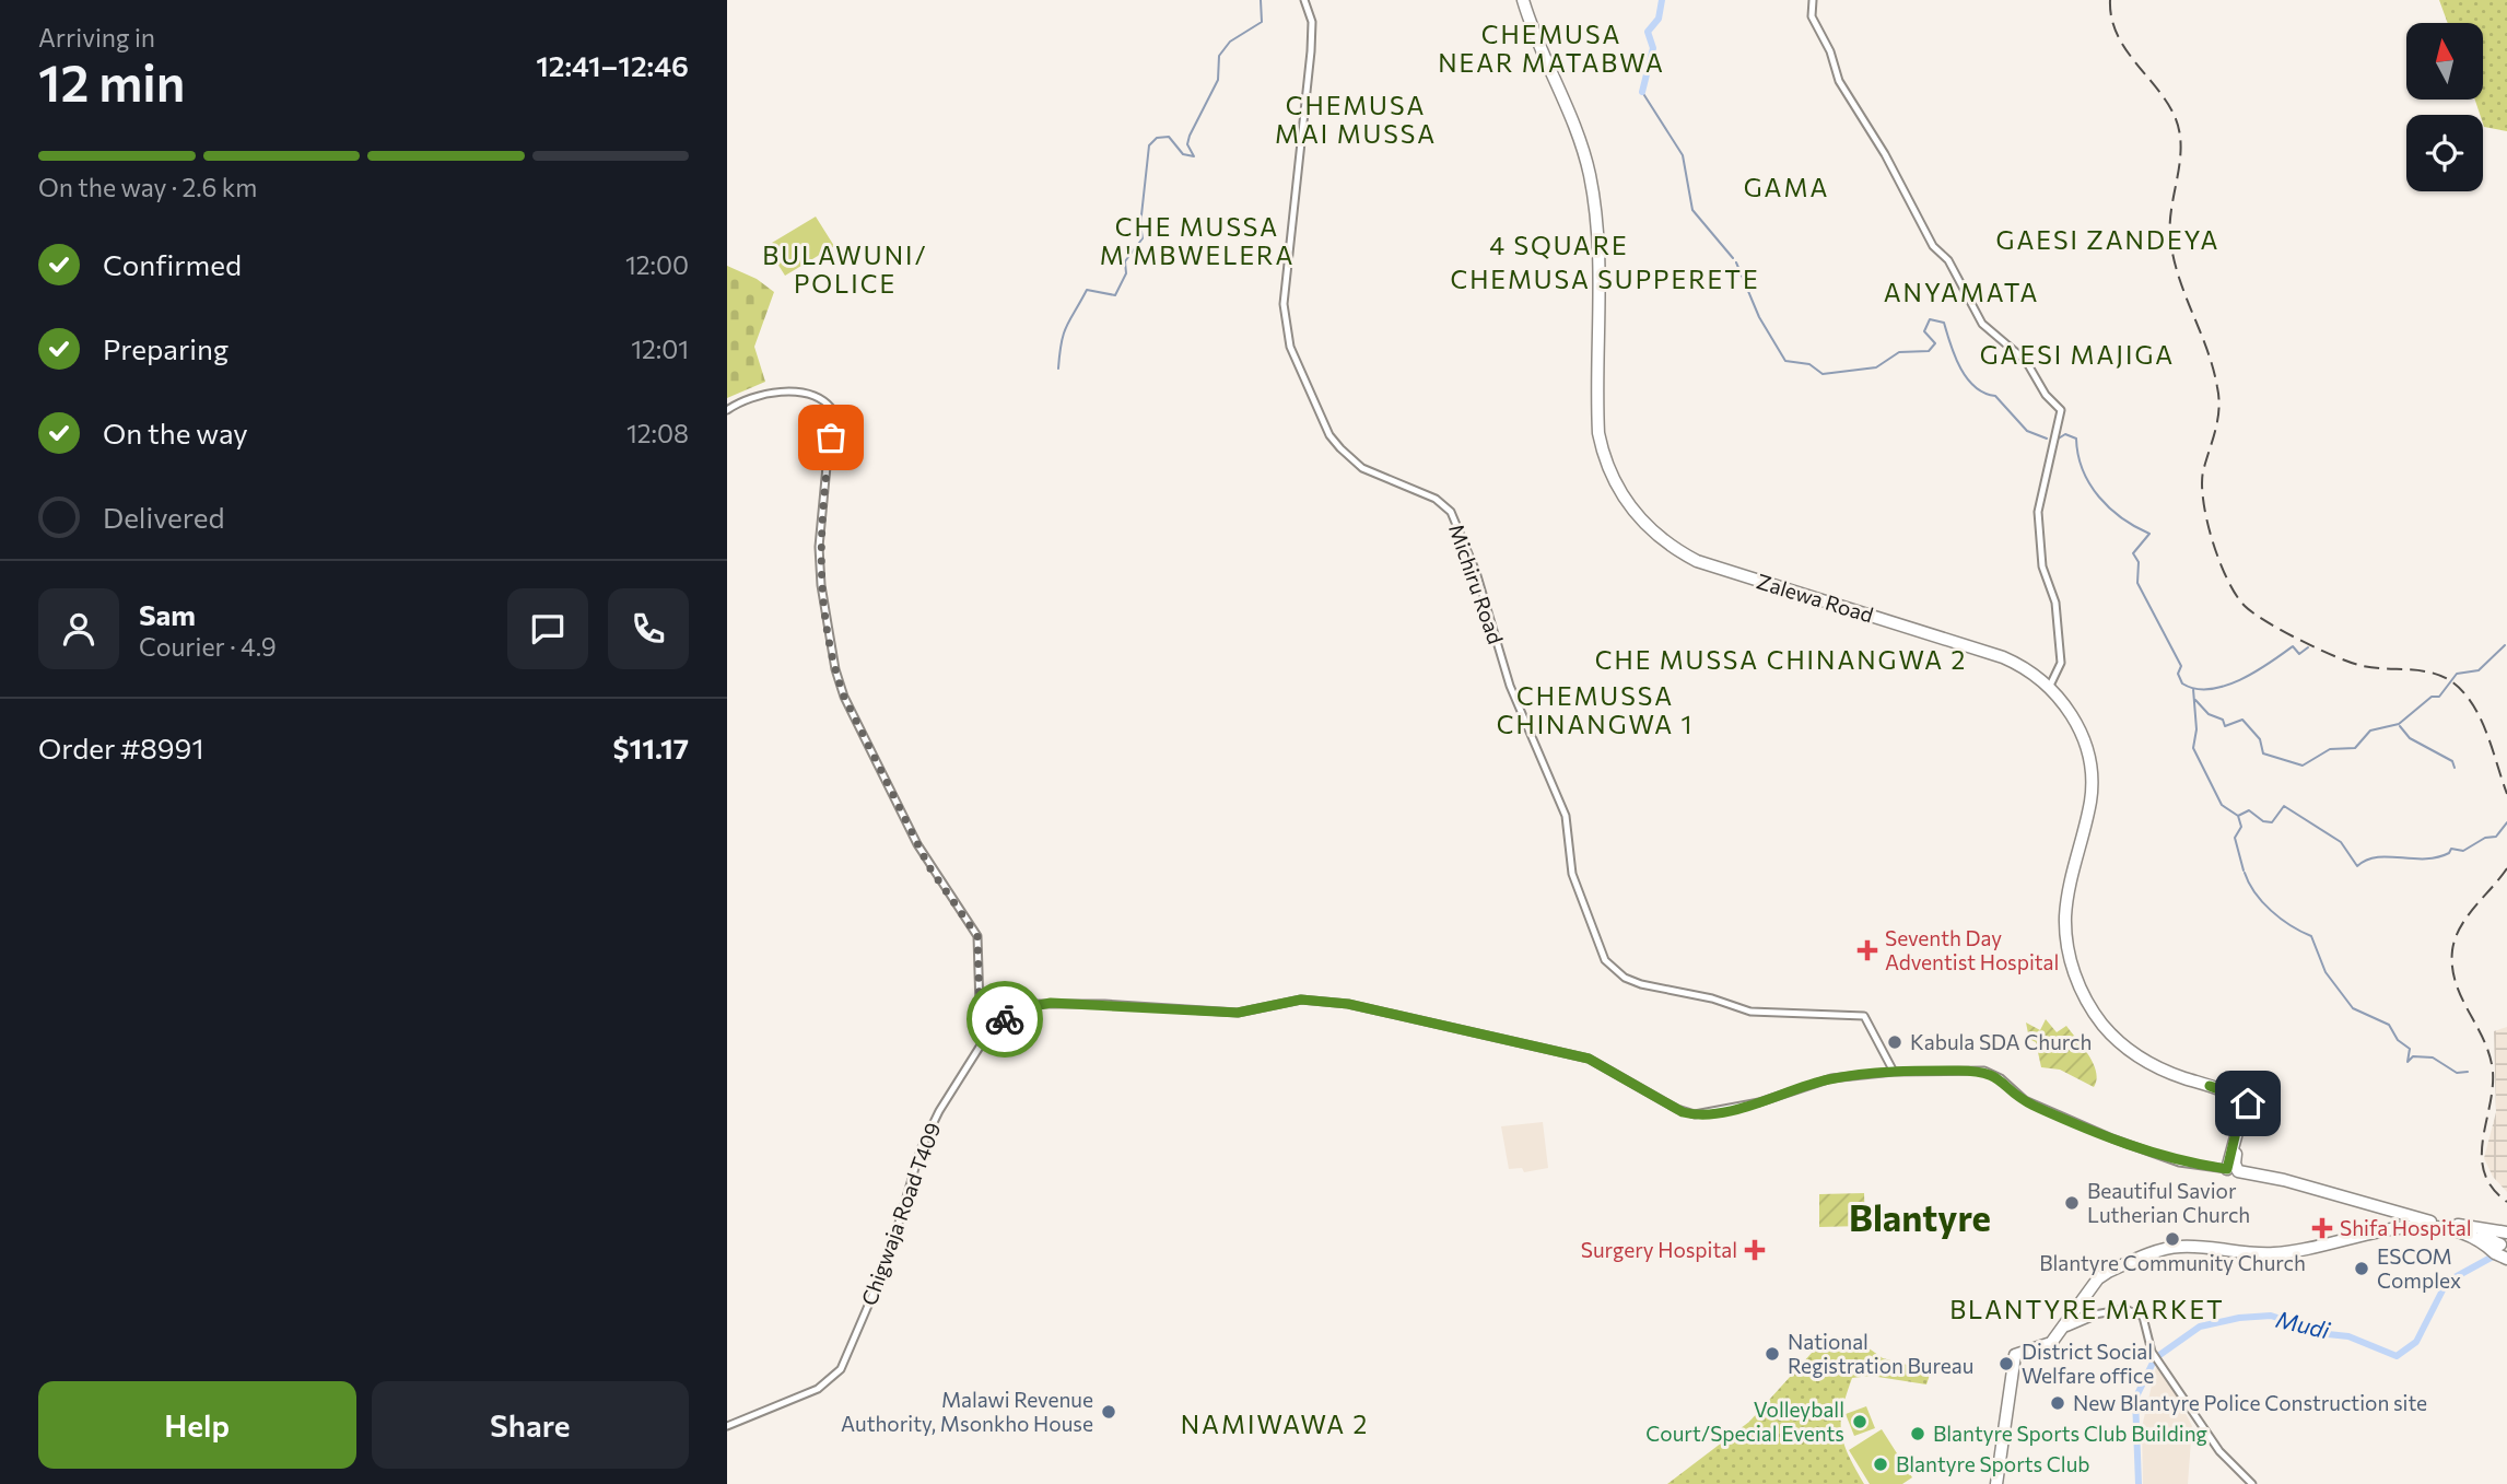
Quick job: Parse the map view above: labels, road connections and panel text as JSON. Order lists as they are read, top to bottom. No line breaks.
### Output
{"streets":{"highway":["Zalewa Road"],"street":["Michiru Road","Chigwaja Road T409"]},"districts":["CHEMUSA NEAR MATABWA","CHEMUSA MAI MUSSA","GAMA","CHE MUSSA M'MBWELERA","GAESI ZANDEYA","4 SQUARE","BULAWUNI/ POLICE","CHEMUSA SUPPERETE","ANYAMATA","GAESI MAJIGA","CHE MUSSA CHINANGWA 2","CHEMUSSA CHINANGWA 1","Blantyre","BLANTYRE MARKET","NAMIWAWA 2"],"water":["Mudi"],"places":{"health":["Seventh Day Adventist Hospital","Shifa Hospital","Surgery Hospital"],"other":["Kabula SDA Church","Beautiful Savior Lutherian Church","Blantyre Community Church","ESCOM Complex","National Registration Bureau","District Social Welfare office","New Blantyre Police Construction site","Malawi Revenue Authority, Msonkho House","Volleyball Court/Special Events","Blantyre Sports Club Building","Blantyre Sports Club"]},"north":"top","page":{"heading":["12 min","Arriving in","12:41–12:46"],"panel":["Sam","Courier · 4.9","Order #8991","$11.17"],"bar":"On the way · 2.6 km","list":[["Confirmed","12:00"],["Preparing","12:01"],["On the way","12:08"],"Delivered"],"buttons":["Help","Share"]}}
